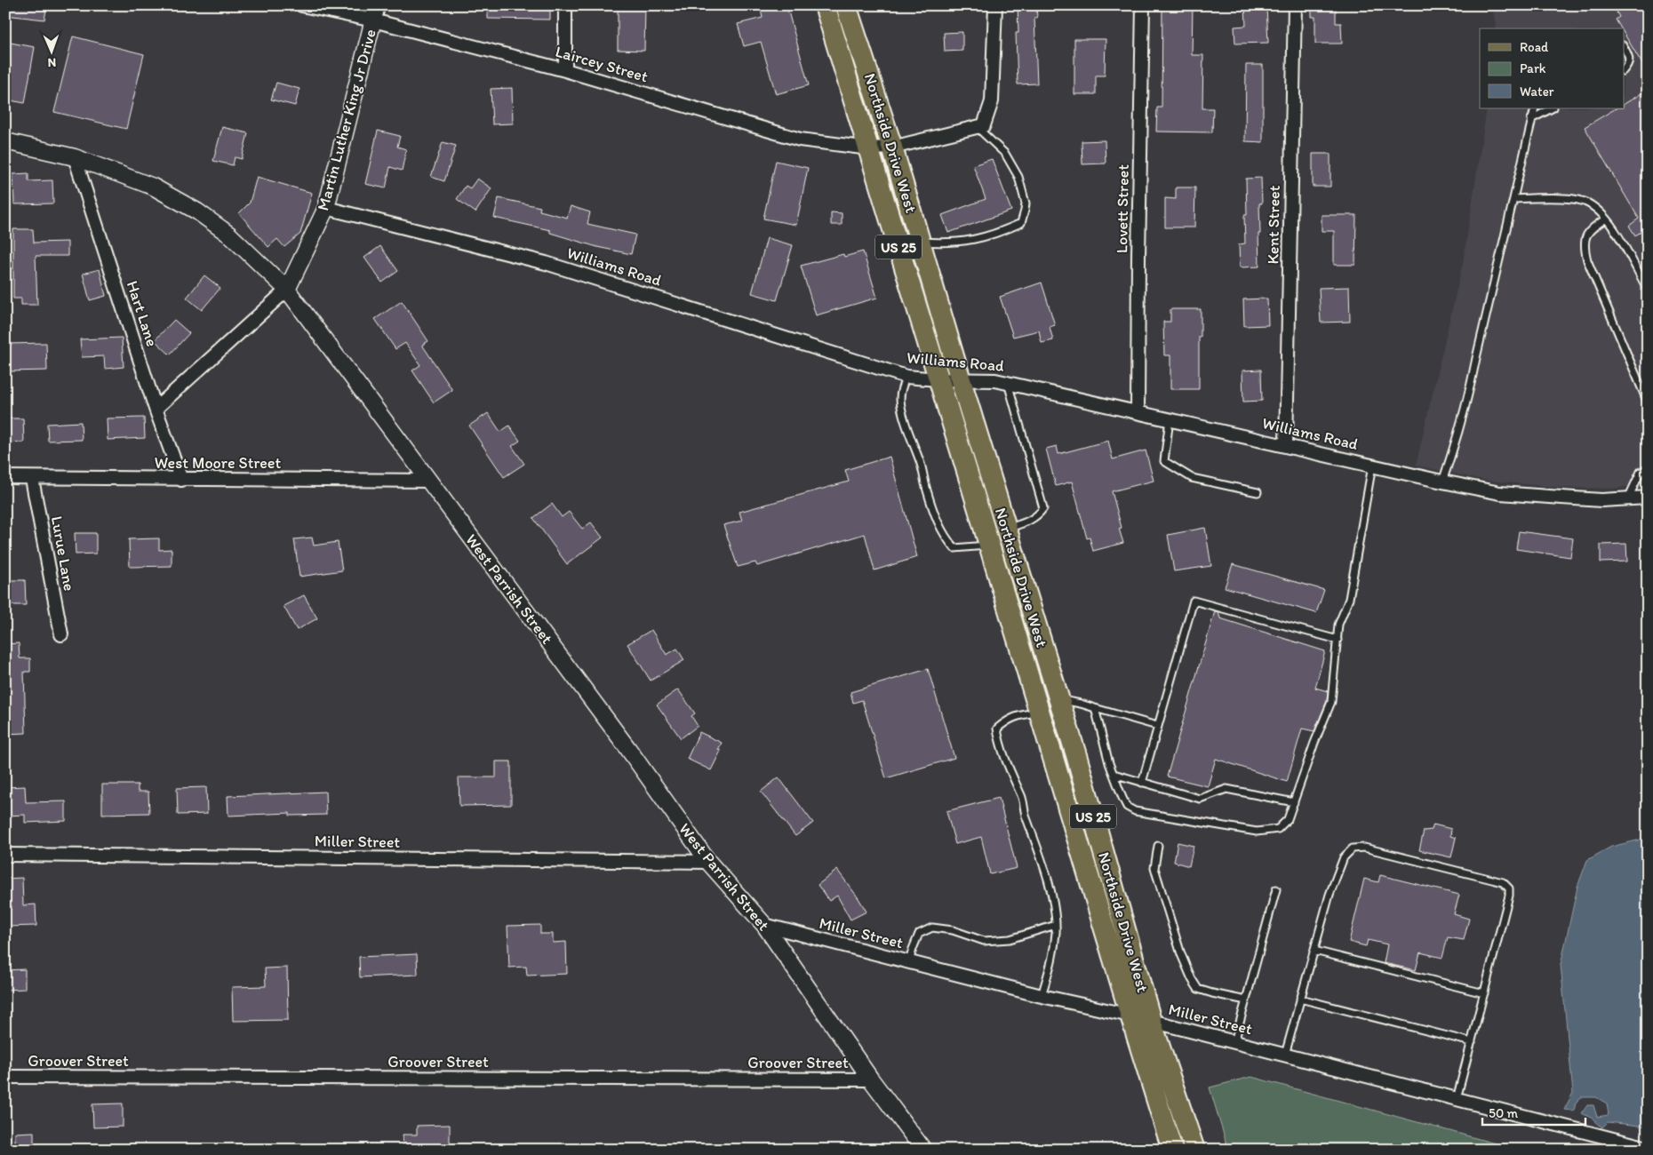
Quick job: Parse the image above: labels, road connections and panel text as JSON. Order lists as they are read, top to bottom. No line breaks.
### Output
{"streets":{"main road":["Northside Drive West","US 25"],"street":["Laircey Street","Martin Luther King Jr Drive","Lovett Street","Kent Street","Williams Road","Hart Lane","West Moore Street","Lurue Lane","West Parrish Street","Miller Street","Groover Street"]},"crossings":[["Laircey Street","Martin Luther King Jr Drive"],["Laircey Street","Northside Drive West"],["Martin Luther King Jr Drive","Williams Road"],["Martin Luther King Jr Drive","Hart Lane"],["Martin Luther King Jr Drive","West Parrish Street"],["Northside Drive West","Williams Road"],["Northside Drive West","Miller Street"],["Lovett Street","Williams Road"],["Kent Street","Williams Road"],["Hart Lane","West Moore Street"],["Hart Lane","West Parrish Street"],["West Moore Street","Lurue Lane"],["West Moore Street","West Parrish Street"],["West Parrish Street","Miller Street"],["West Parrish Street","Groover Street"]],"legend":["Road","Park","Water"],"scale_bar":"50 m","north":"bottom"}
